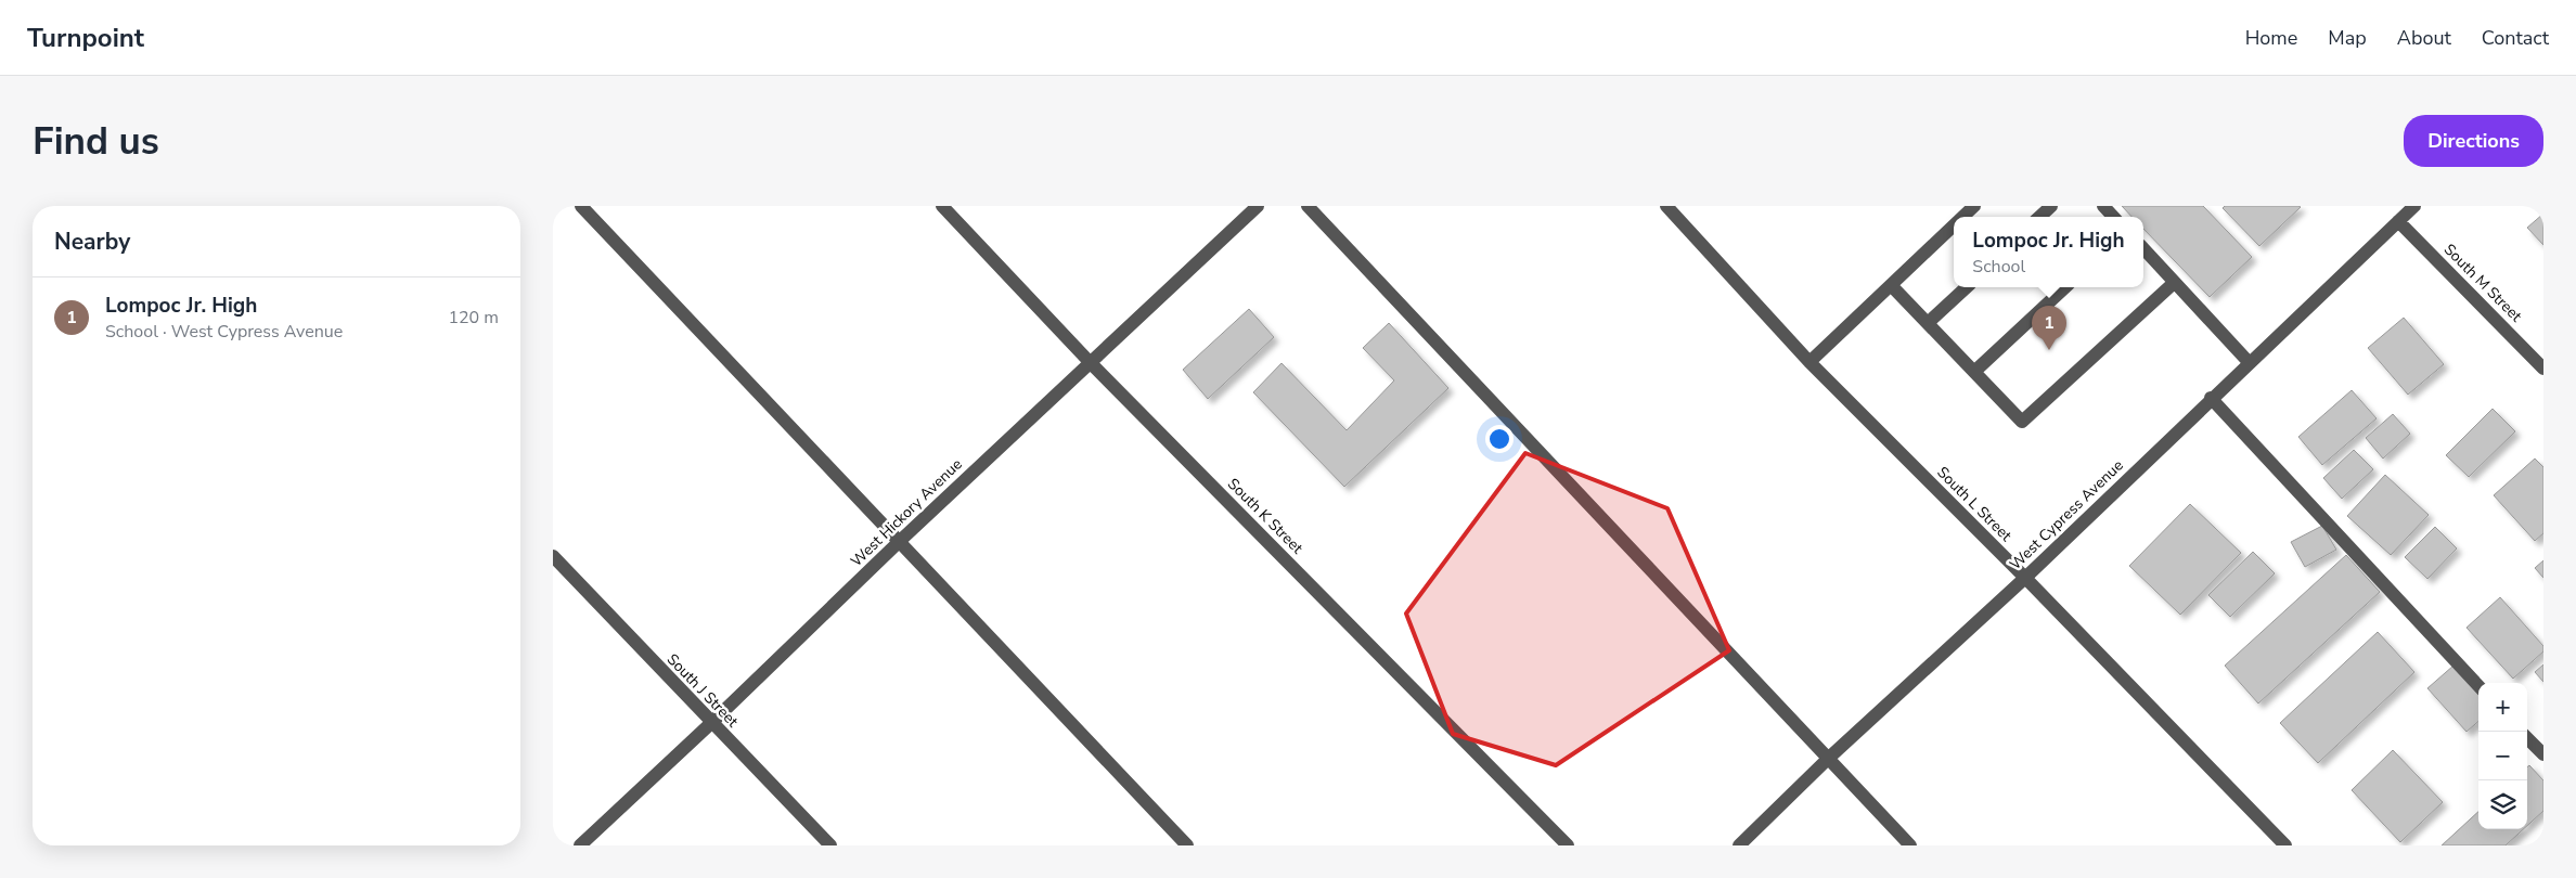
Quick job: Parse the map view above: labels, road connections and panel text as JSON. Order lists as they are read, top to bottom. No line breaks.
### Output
{"streets":{"street":["South M Street","South L Street","West Hickory Avenue","West Cypress Avenue","South K Street","South J Street"]},"crossings":[["South M Street","West Cypress Avenue"],["South L Street","West Cypress Avenue"],["West Hickory Avenue","South K Street"],["West Hickory Avenue","South J Street"]],"page":{"header":"Turnpoint","nav":["Home","Map","About","Contact"],"buttons":"Directions","title":"Find us","heading":"Nearby","popup":["Lompoc Jr. High","School"],"list":[{"mark":"1","name":"Lompoc Jr. High","note":"School · West Cypress Avenue","value":"120 m"}],"pins":"1","map_buttons":["+","−"]}}
